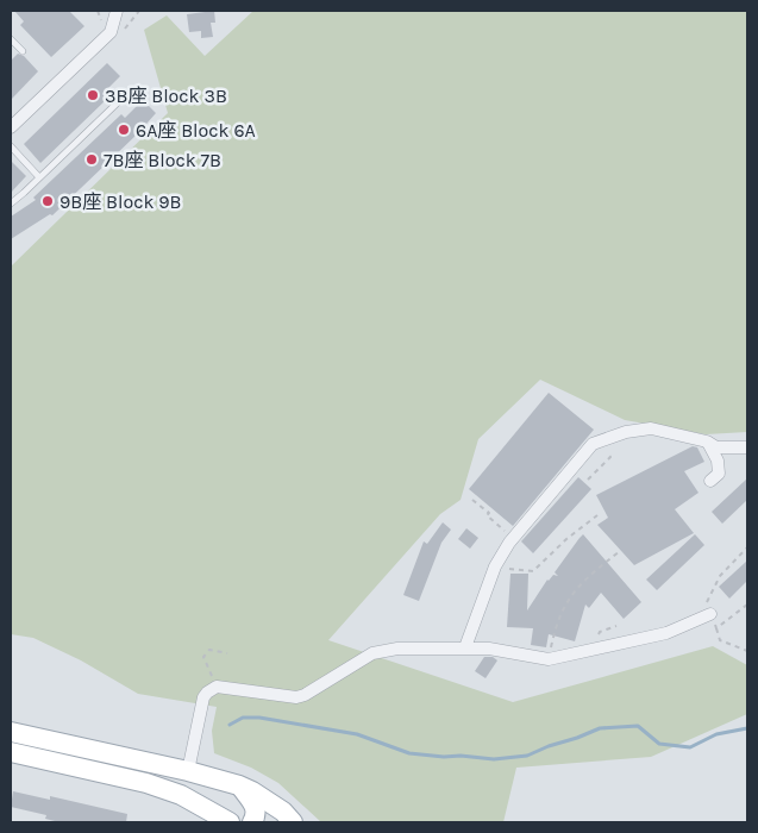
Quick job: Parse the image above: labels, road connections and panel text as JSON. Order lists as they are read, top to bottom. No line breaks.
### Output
{"places":["3B座 Block 3B","6A座 Block 6A","7B座 Block 7B","9B座 Block 9B"]}
